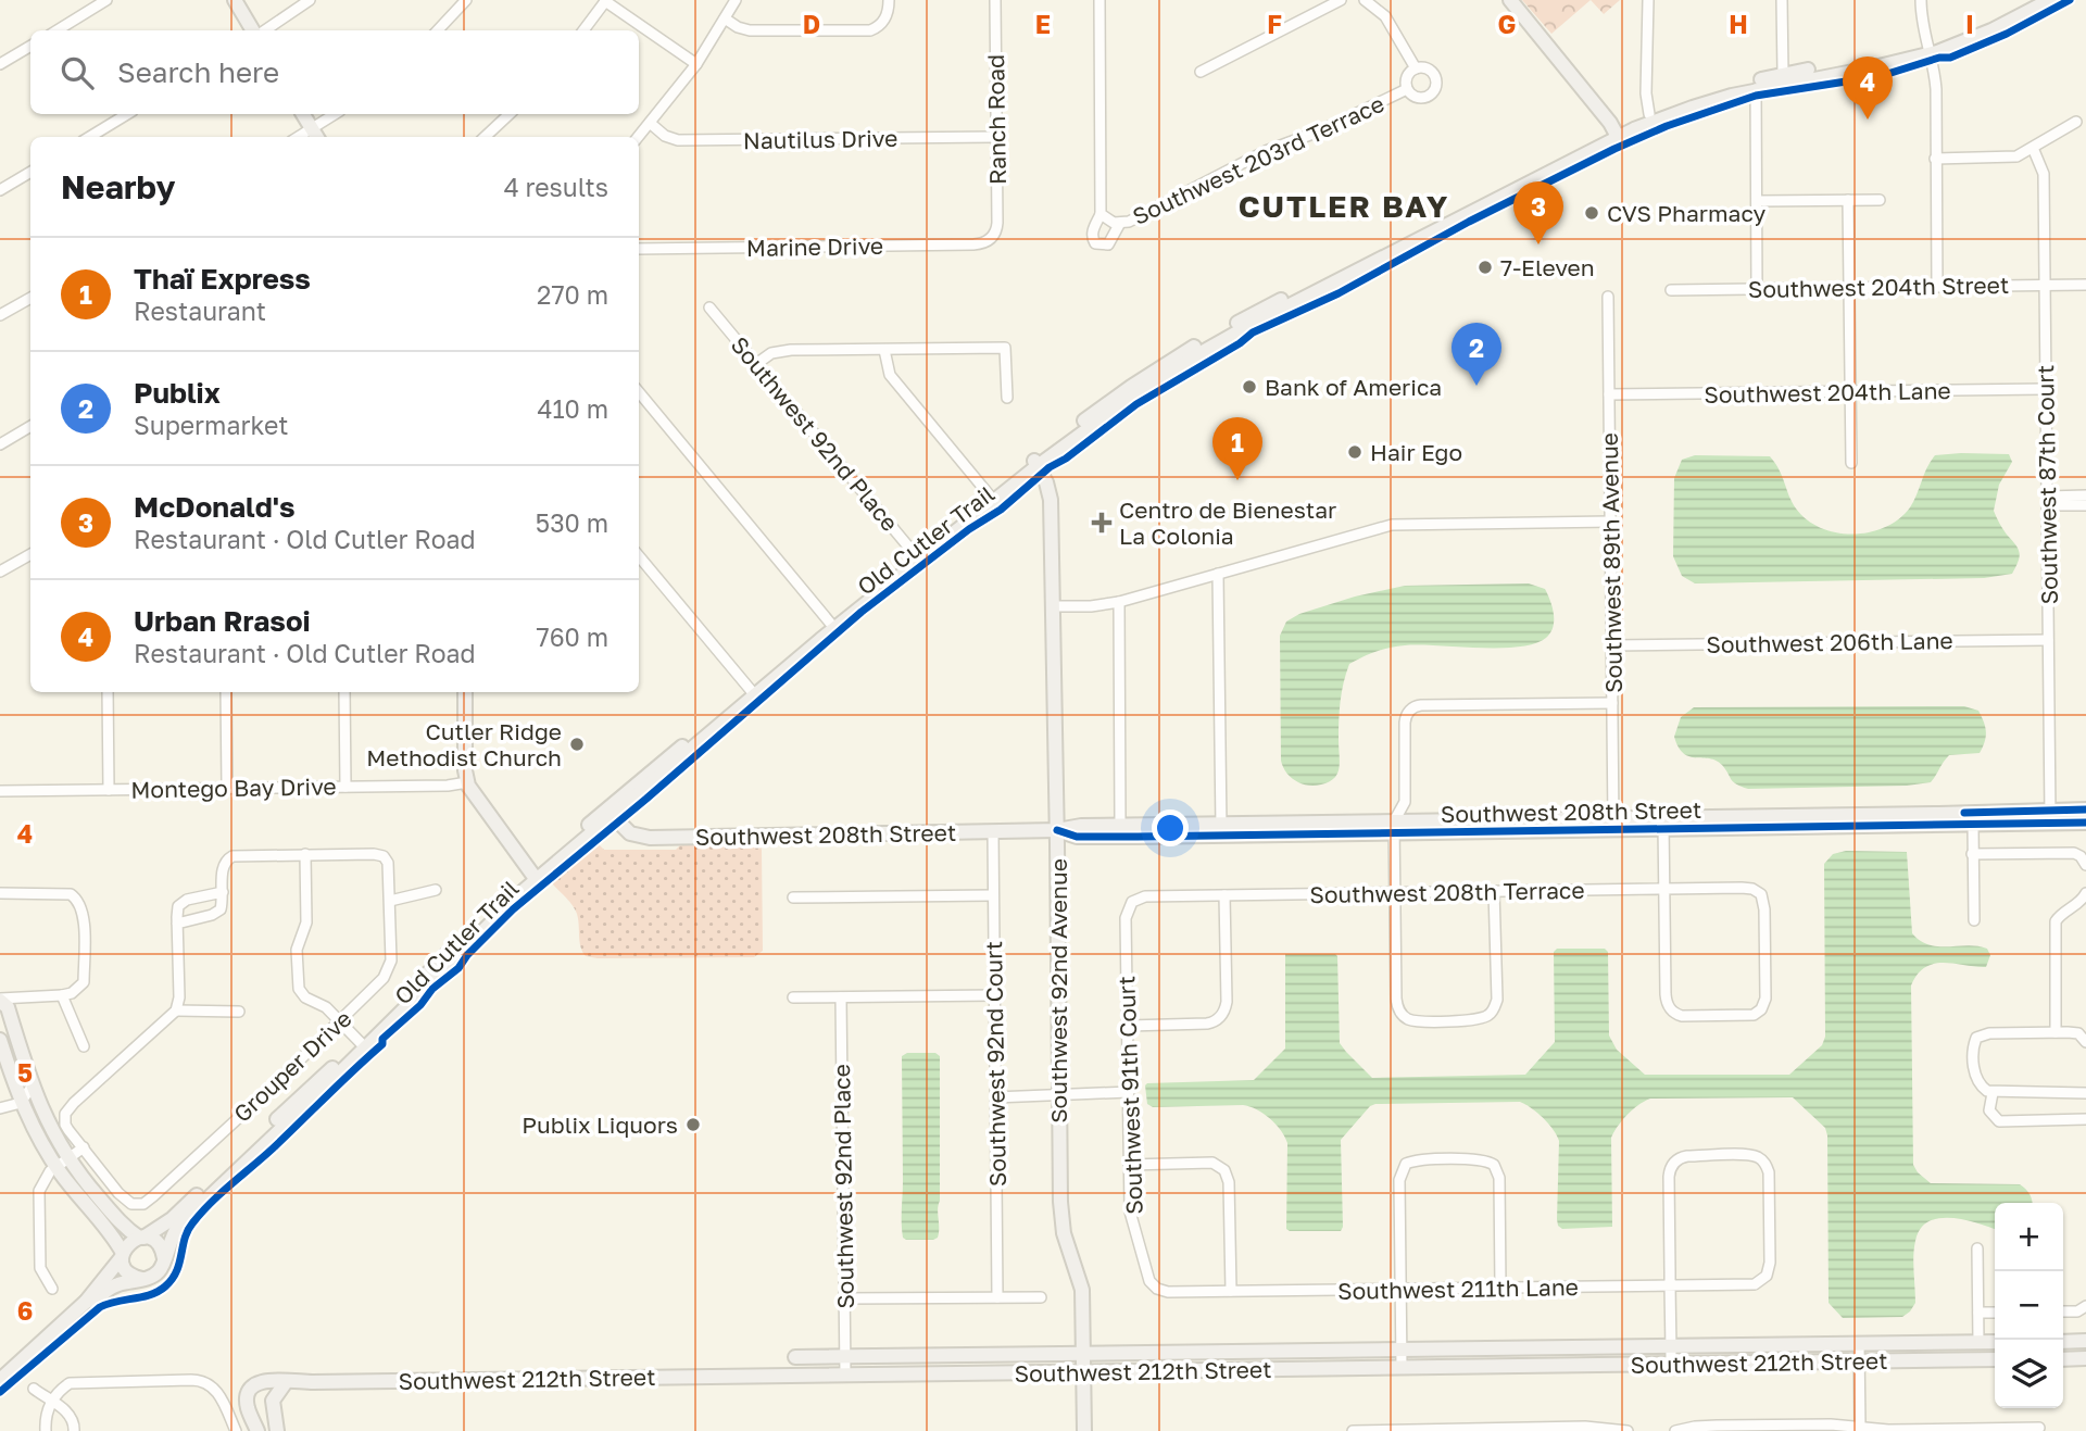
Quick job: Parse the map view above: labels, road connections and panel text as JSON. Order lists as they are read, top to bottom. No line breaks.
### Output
{"streets":{"street":["Ranch Road","Nautilus Drive","Southwest 203rd Terrace","Marine Drive","Southwest 204th Street","Southwest 204th Lane","Southwest 92nd Place","Southwest 87th Court","Southwest 89th Avenue","Southwest 206th Lane","Montego Bay Drive","Southwest 208th Street","Southwest 208th Terrace","Southwest 92nd Avenue","Southwest 92nd Court","Grouper Drive","Southwest 91th Court","Southwest 211th Lane","Southwest 212th Street"],"cycle path":["Old Cutler Trail"]},"crossings":[["Ranch Road","Nautilus Drive"],["Ranch Road","Marine Drive"],["Southwest 204th Street","Southwest 87th Court"],["Southwest 204th Lane","Southwest 87th Court"],["Southwest 204th Lane","Southwest 89th Avenue"],["Southwest 92nd Place","Southwest 212th Street"],["Southwest 87th Court","Southwest 206th Lane"],["Southwest 87th Court","Southwest 208th Street"],["Southwest 89th Avenue","Southwest 206th Lane"],["Southwest 89th Avenue","Southwest 208th Street"],["Southwest 208th Street","Southwest 92nd Avenue"],["Southwest 208th Street","Southwest 92nd Court"],["Southwest 208th Terrace","Southwest 91th Court"],["Southwest 92nd Avenue","Southwest 212th Street"],["Southwest 91th Court","Southwest 211th Lane"]],"districts":["CUTLER BAY"],"places":{"other":["CVS Pharmacy","7-Eleven","Bank of America","Hair Ego","Cutler Ridge Methodist Church","Publix Liquors"],"health":["Centro de Bienestar La Colonia"]},"page":{"search":"Search here","pins":["4","3","2","1"],"heading":["Nearby","4 results"],"list":[{"mark":"1","name":"Thaï Express","note":"Restaurant","value":"270 m"},{"mark":"2","name":"Publix","note":"Supermarket","value":"410 m"},{"mark":"3","name":"McDonald's","note":"Restaurant · Old Cutler Road","value":"530 m"},{"mark":"4","name":"Urban Rrasoi","note":"Restaurant · Old Cutler Road","value":"760 m"}],"map_buttons":["+","−"]},"grid":{"columns":["D","E","F","G","H","I"],"rows":["4","5","6"]}}
